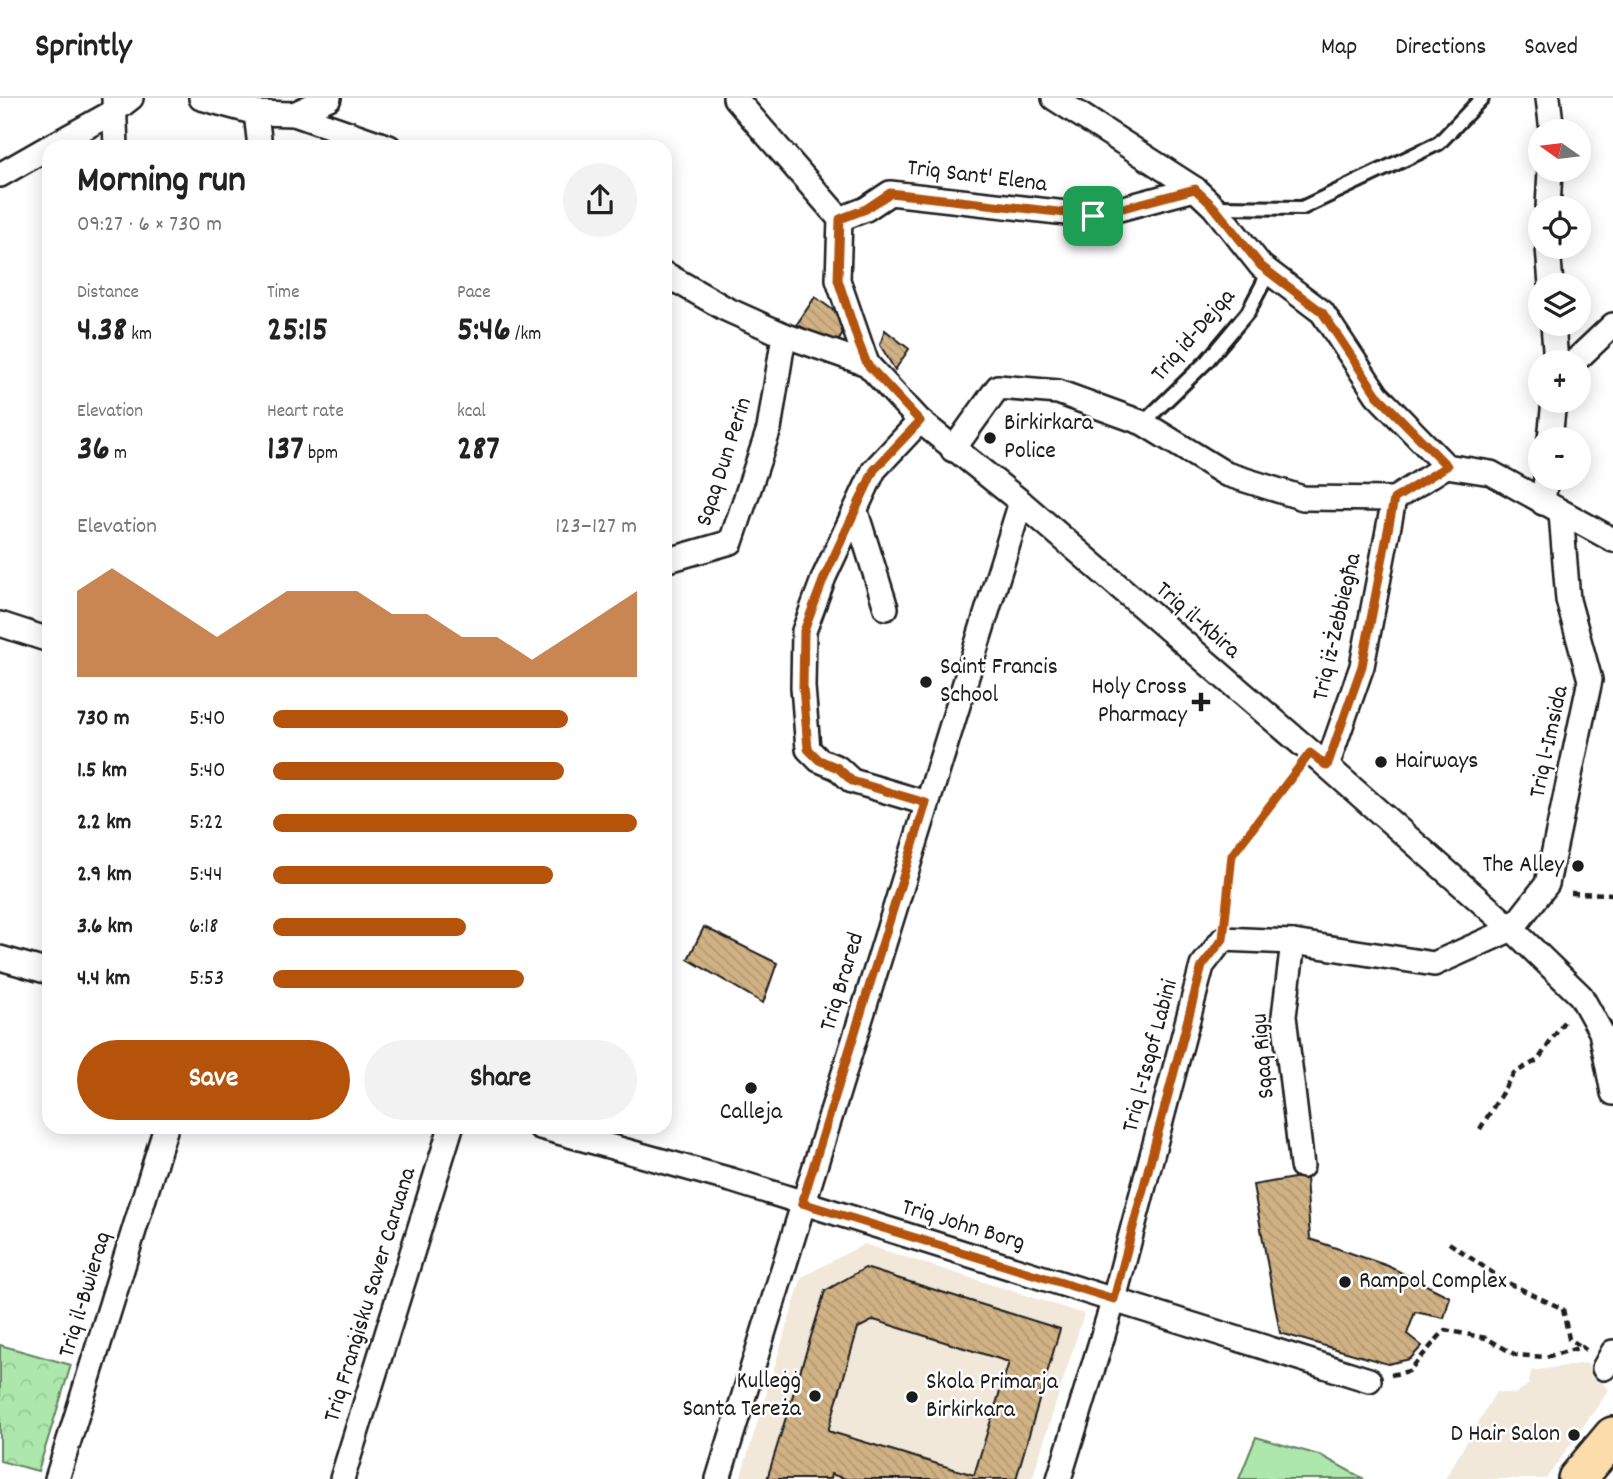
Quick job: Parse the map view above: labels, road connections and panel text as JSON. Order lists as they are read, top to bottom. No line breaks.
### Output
{"streets":{"street":["Triq Sant' Elena","Sqaq Dun Perin","Triq il-Kbira","Triq iż-Żebbiegħa","Triq l-Imsida","Triq Brared","Triq l-Isqof Labini","Sqaq Rigu","Triq John Borg","Triq il-Bwieraq","Triq Franġisku Saver Caruana"],"lane":["Triq id-Dejqa"]},"crossings":[["Sqaq Dun Perin","Triq il-Kbira"],["Triq il-Kbira","Triq iż-Żebbiegħa"],["Triq il-Kbira","Triq l-Imsida"],["Triq il-Kbira","Triq Brared"],["Triq Brared","Triq John Borg"],["Triq l-Isqof Labini","Triq John Borg"]],"places":{"other":["Birkirkara Police","Saint Francis School","Hairways","The Alley","Calleja","Rampol Complex","Kulleġġ Santa Tereża","Skola Primarja Birkirkara","D Hair Salon"],"health":["Holy Cross Pharmacy"]},"north":"left","page":{"header":"Sprintly","nav":["Map","Directions","Saved"],"map_buttons":["+","−"],"heading":["Morning run","09:27 · 6 × 730 m"],"stats":[["Distance","4.38 km"],["Time","25:15"],["Pace","5:46 /km"],["Elevation","36 m"],["Heart rate","137 bpm"],["kcal","287"]],"chart":["Elevation","123–127 m"],"list":[{"name":"730 m","note":"5:40"},{"name":"1.5 km","note":"5:40"},{"name":"2.2 km","note":"5:22"},{"name":"2.9 km","note":"5:44"},{"name":"3.6 km","note":"6:18"},{"name":"4.4 km","note":"5:53"}],"buttons":["Save","Share"]}}
